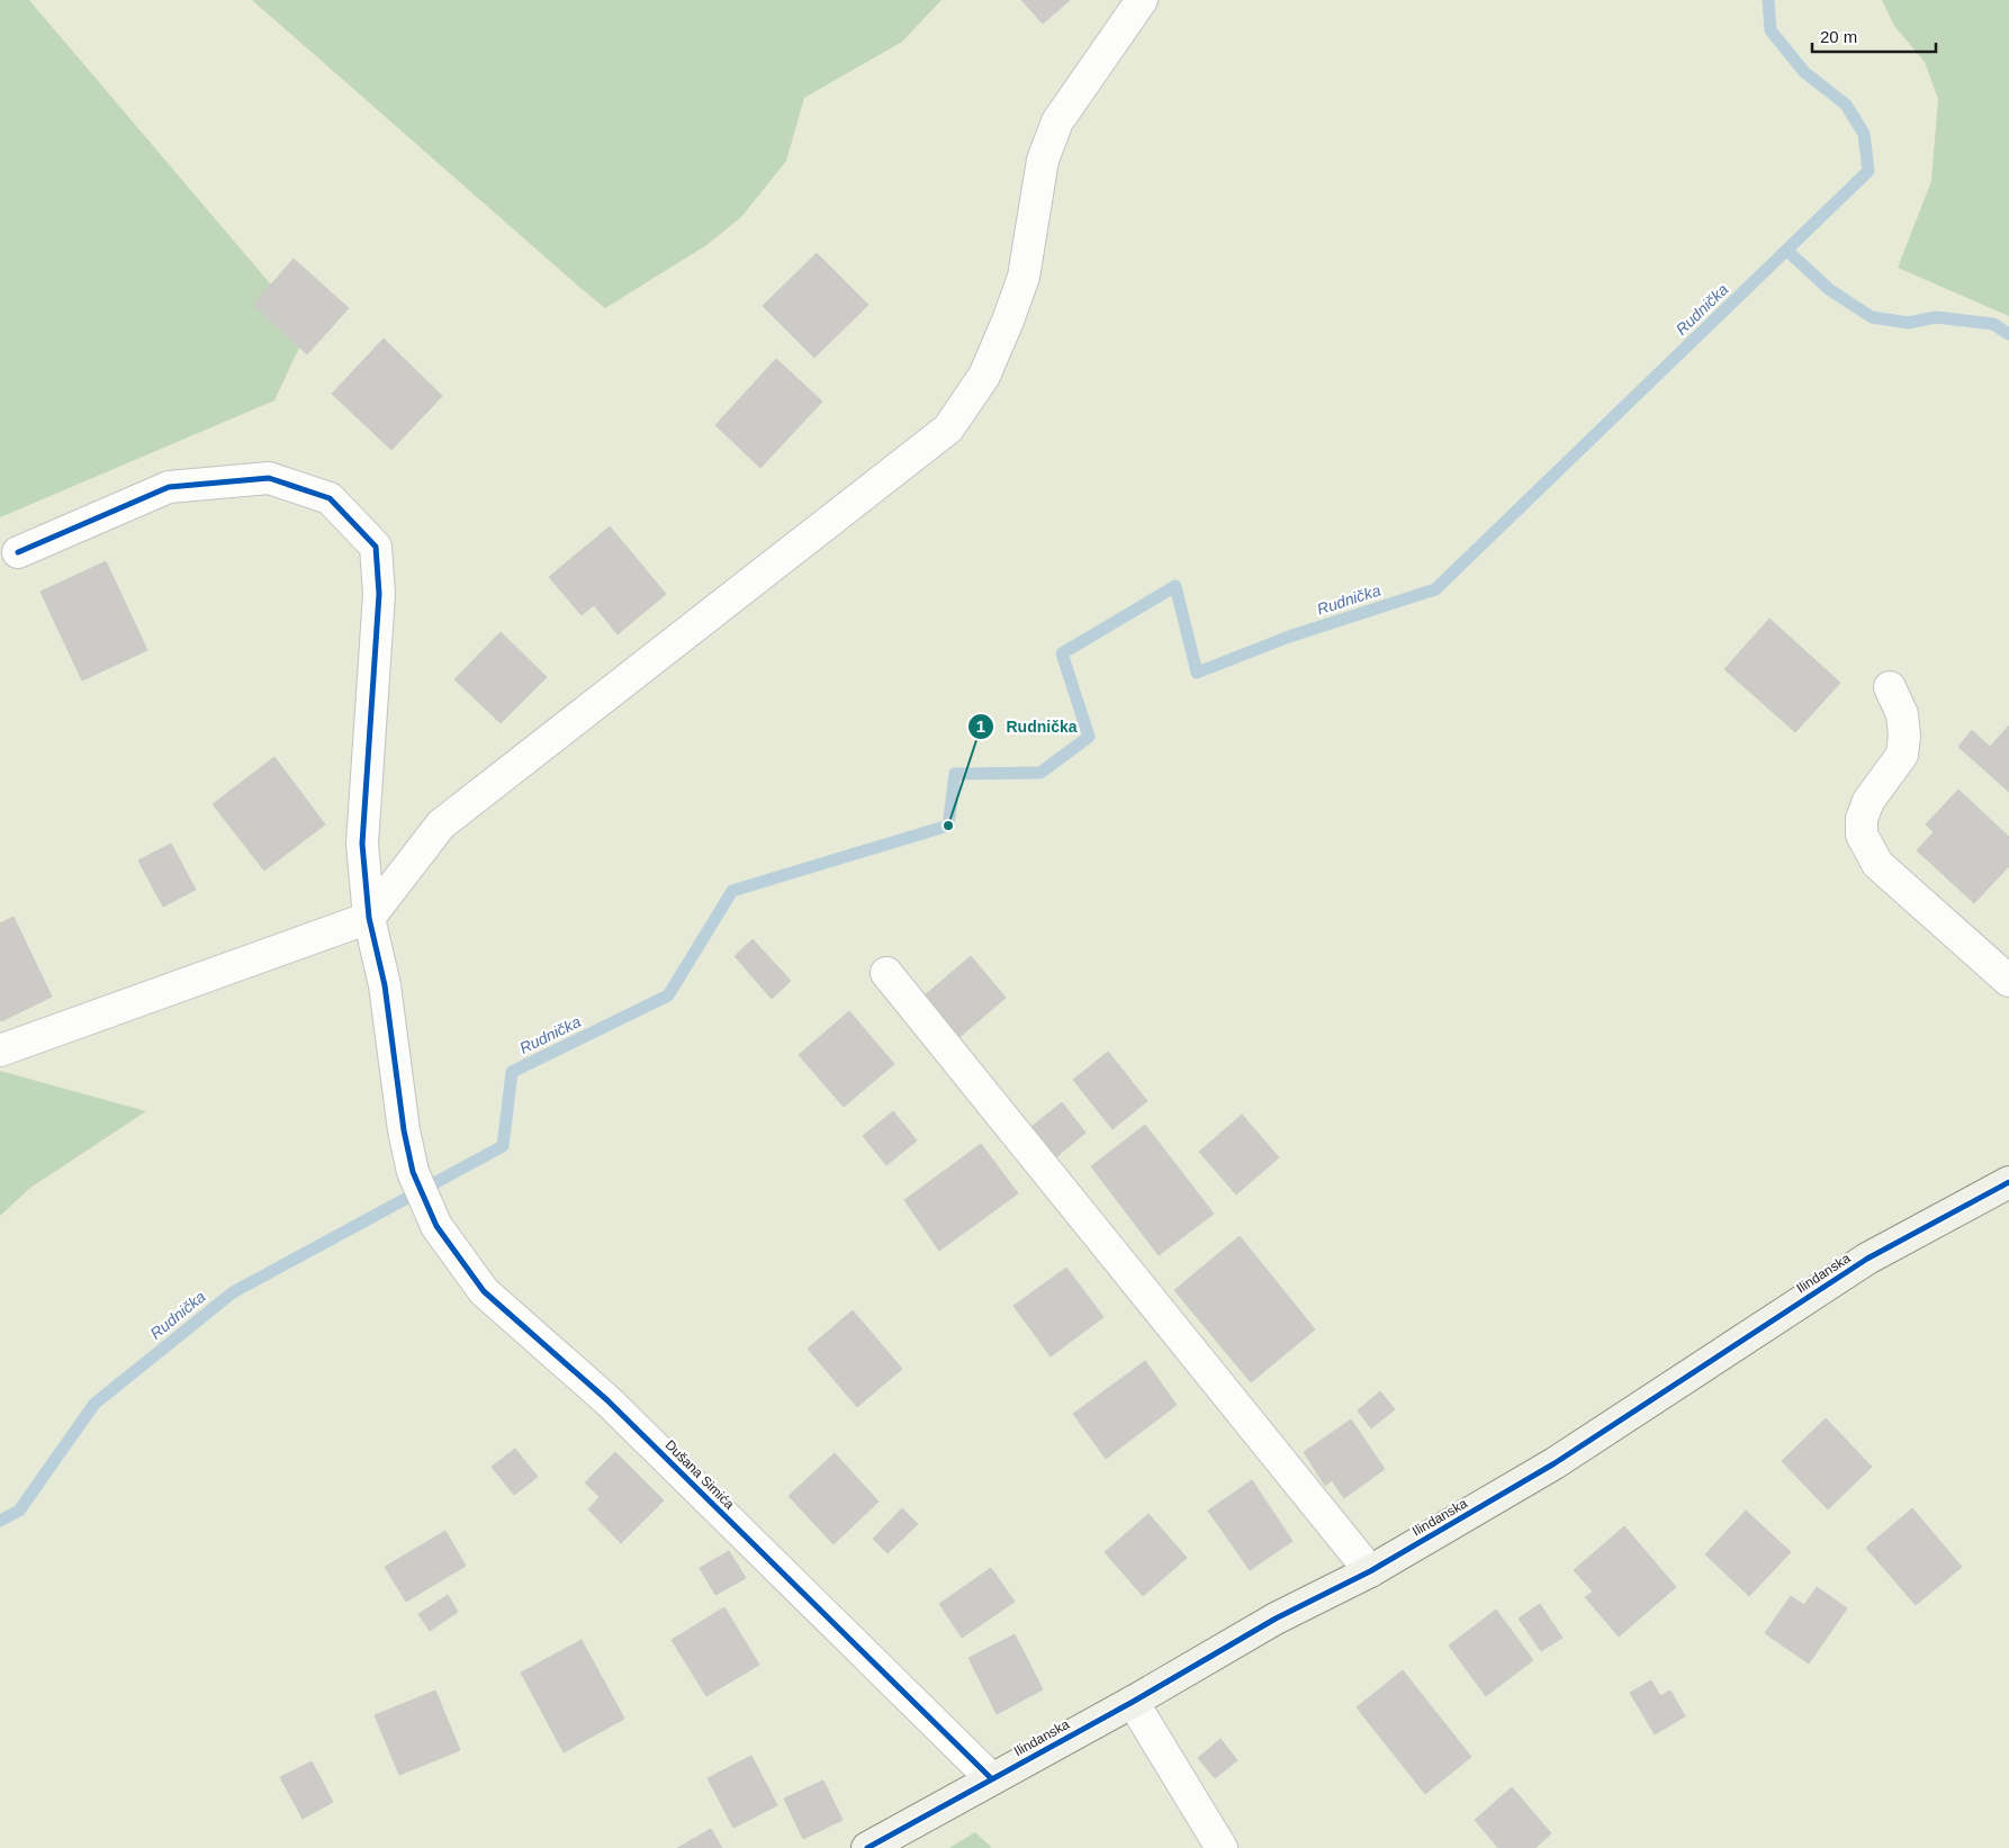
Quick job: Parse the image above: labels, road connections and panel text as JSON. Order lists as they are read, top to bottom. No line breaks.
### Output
{"streets":{"street":["Ilindanska","Dušana Simića"]},"crossings":[["Ilindanska","Dušana Simića"]],"water":["Rudnička"],"places":["Rudnička"],"scale_bar":"20 m"}
